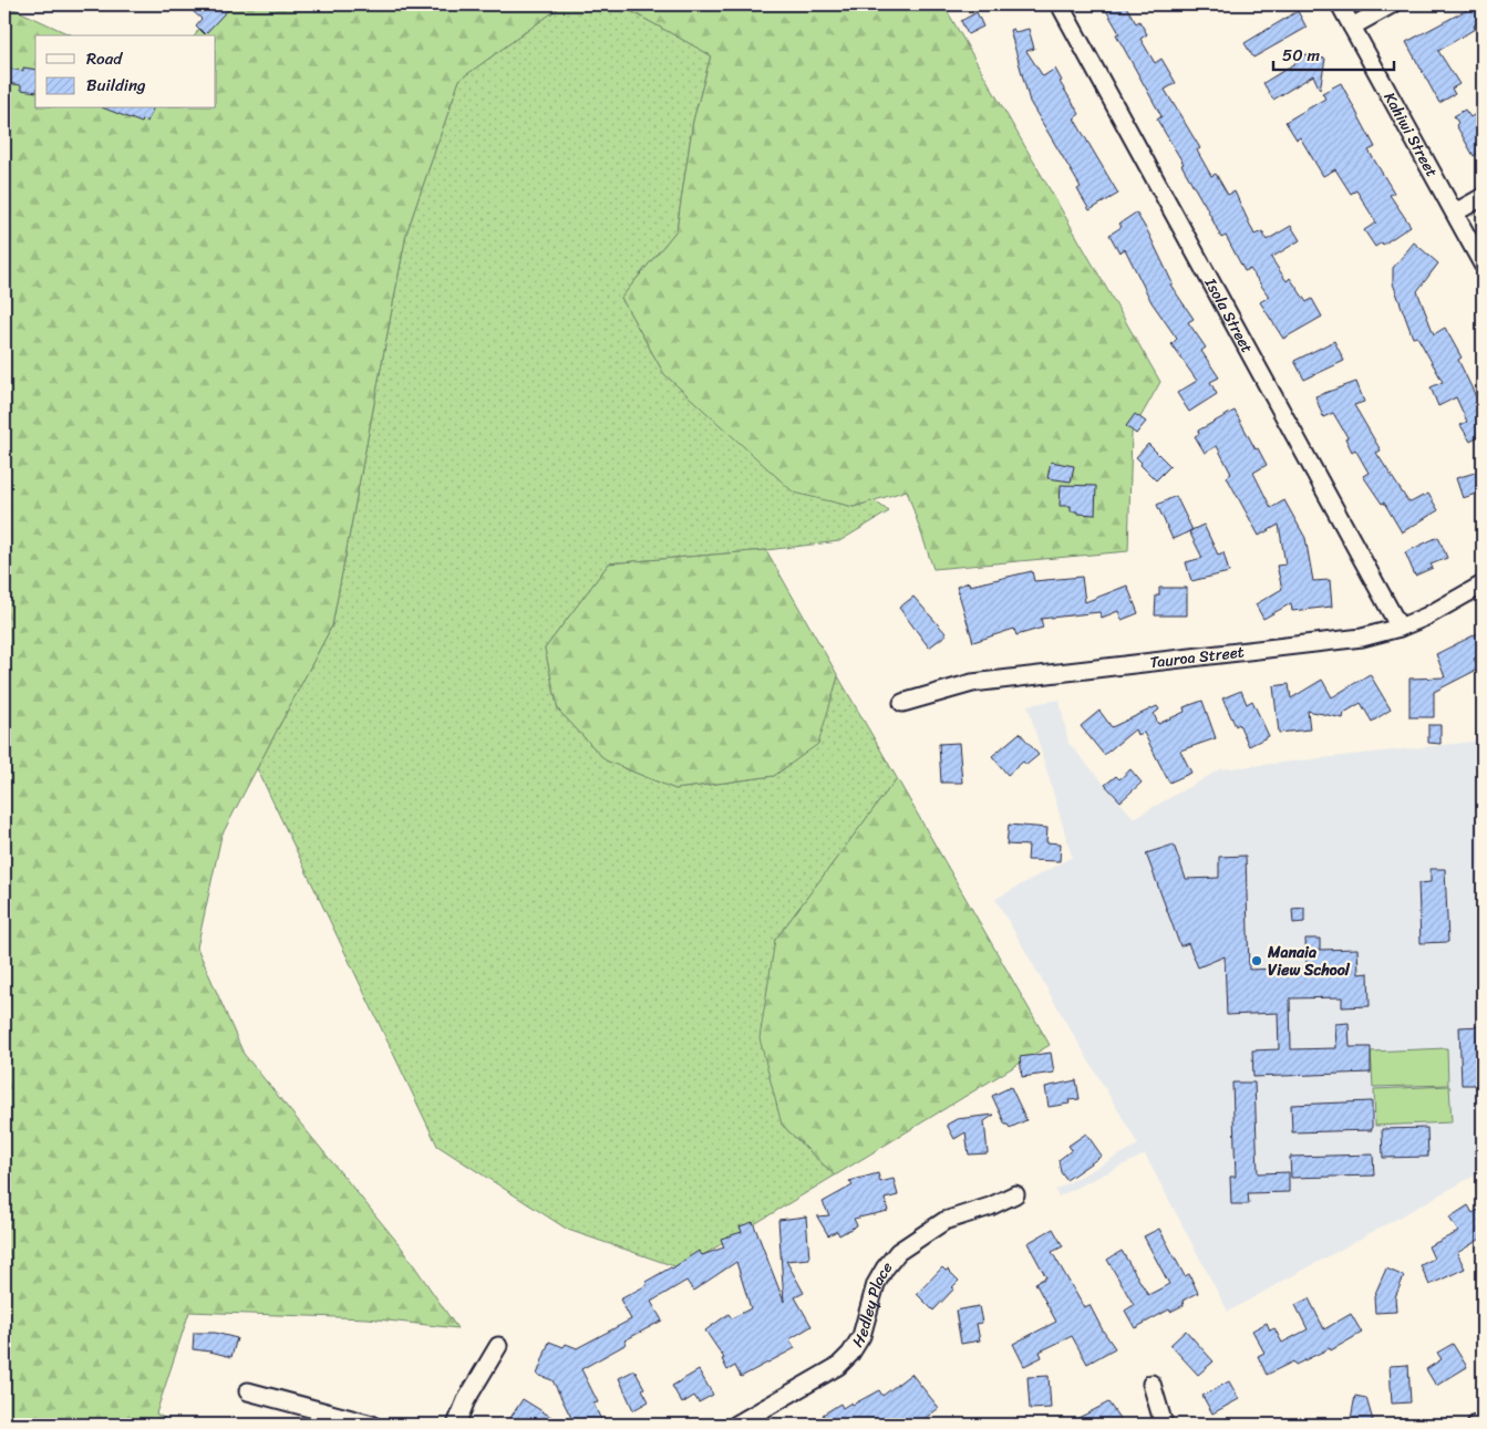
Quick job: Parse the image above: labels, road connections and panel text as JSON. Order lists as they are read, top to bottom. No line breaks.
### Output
{"streets":{"street":["Kahiwi Street","Isola Street","Tauroa Street","Hedley Place"]},"crossings":[["Isola Street","Tauroa Street"]],"places":["Manaia View School"],"legend":["Road","Building"],"scale_bar":"50 m"}
